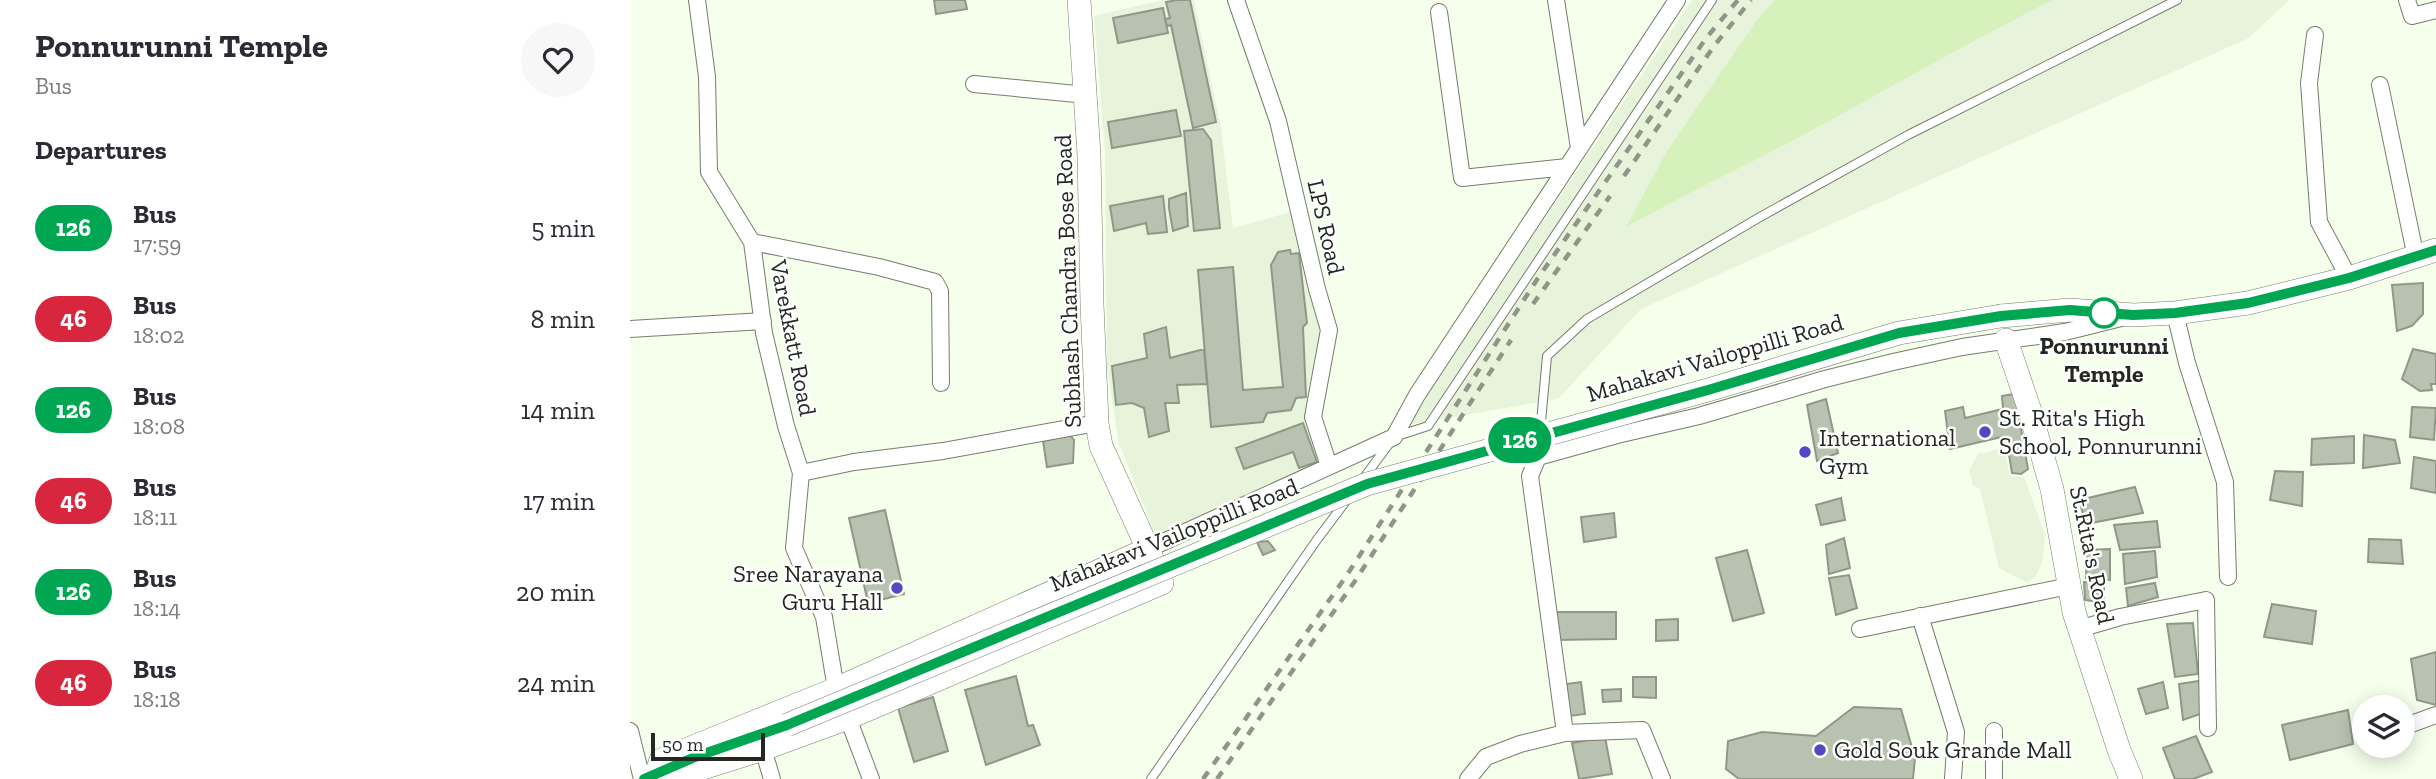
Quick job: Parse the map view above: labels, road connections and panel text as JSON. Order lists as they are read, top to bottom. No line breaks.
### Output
{"streets":{"main road":["Subhash Chandra Bose Road","Mahakavi Vailoppilli Road","St.Rita's Road"],"street":["LPS Road","Varekkatt Road"]},"places":["Ponnurunni Temple","St. Rita's High School, Ponnurunni","International Gym","Sree Narayana Guru Hall","Gold Souk Grande Mall"],"lines":["bus line 126"],"scale_bar":"50 m","page":{"heading":[["Ponnurunni Temple","Bus"],"Departures"],"on_map":"126","list":[{"mark":"126","name":"Bus","note":"17:59","value":"5 min"},{"mark":"46","name":"Bus","note":"18:02","value":"8 min"},{"mark":"126","name":"Bus","note":"18:08","value":"14 min"},{"mark":"46","name":"Bus","note":"18:11","value":"17 min"},{"mark":"126","name":"Bus","note":"18:14","value":"20 min"},{"mark":"46","name":"Bus","note":"18:18","value":"24 min"}],"scale":"50 m"}}
